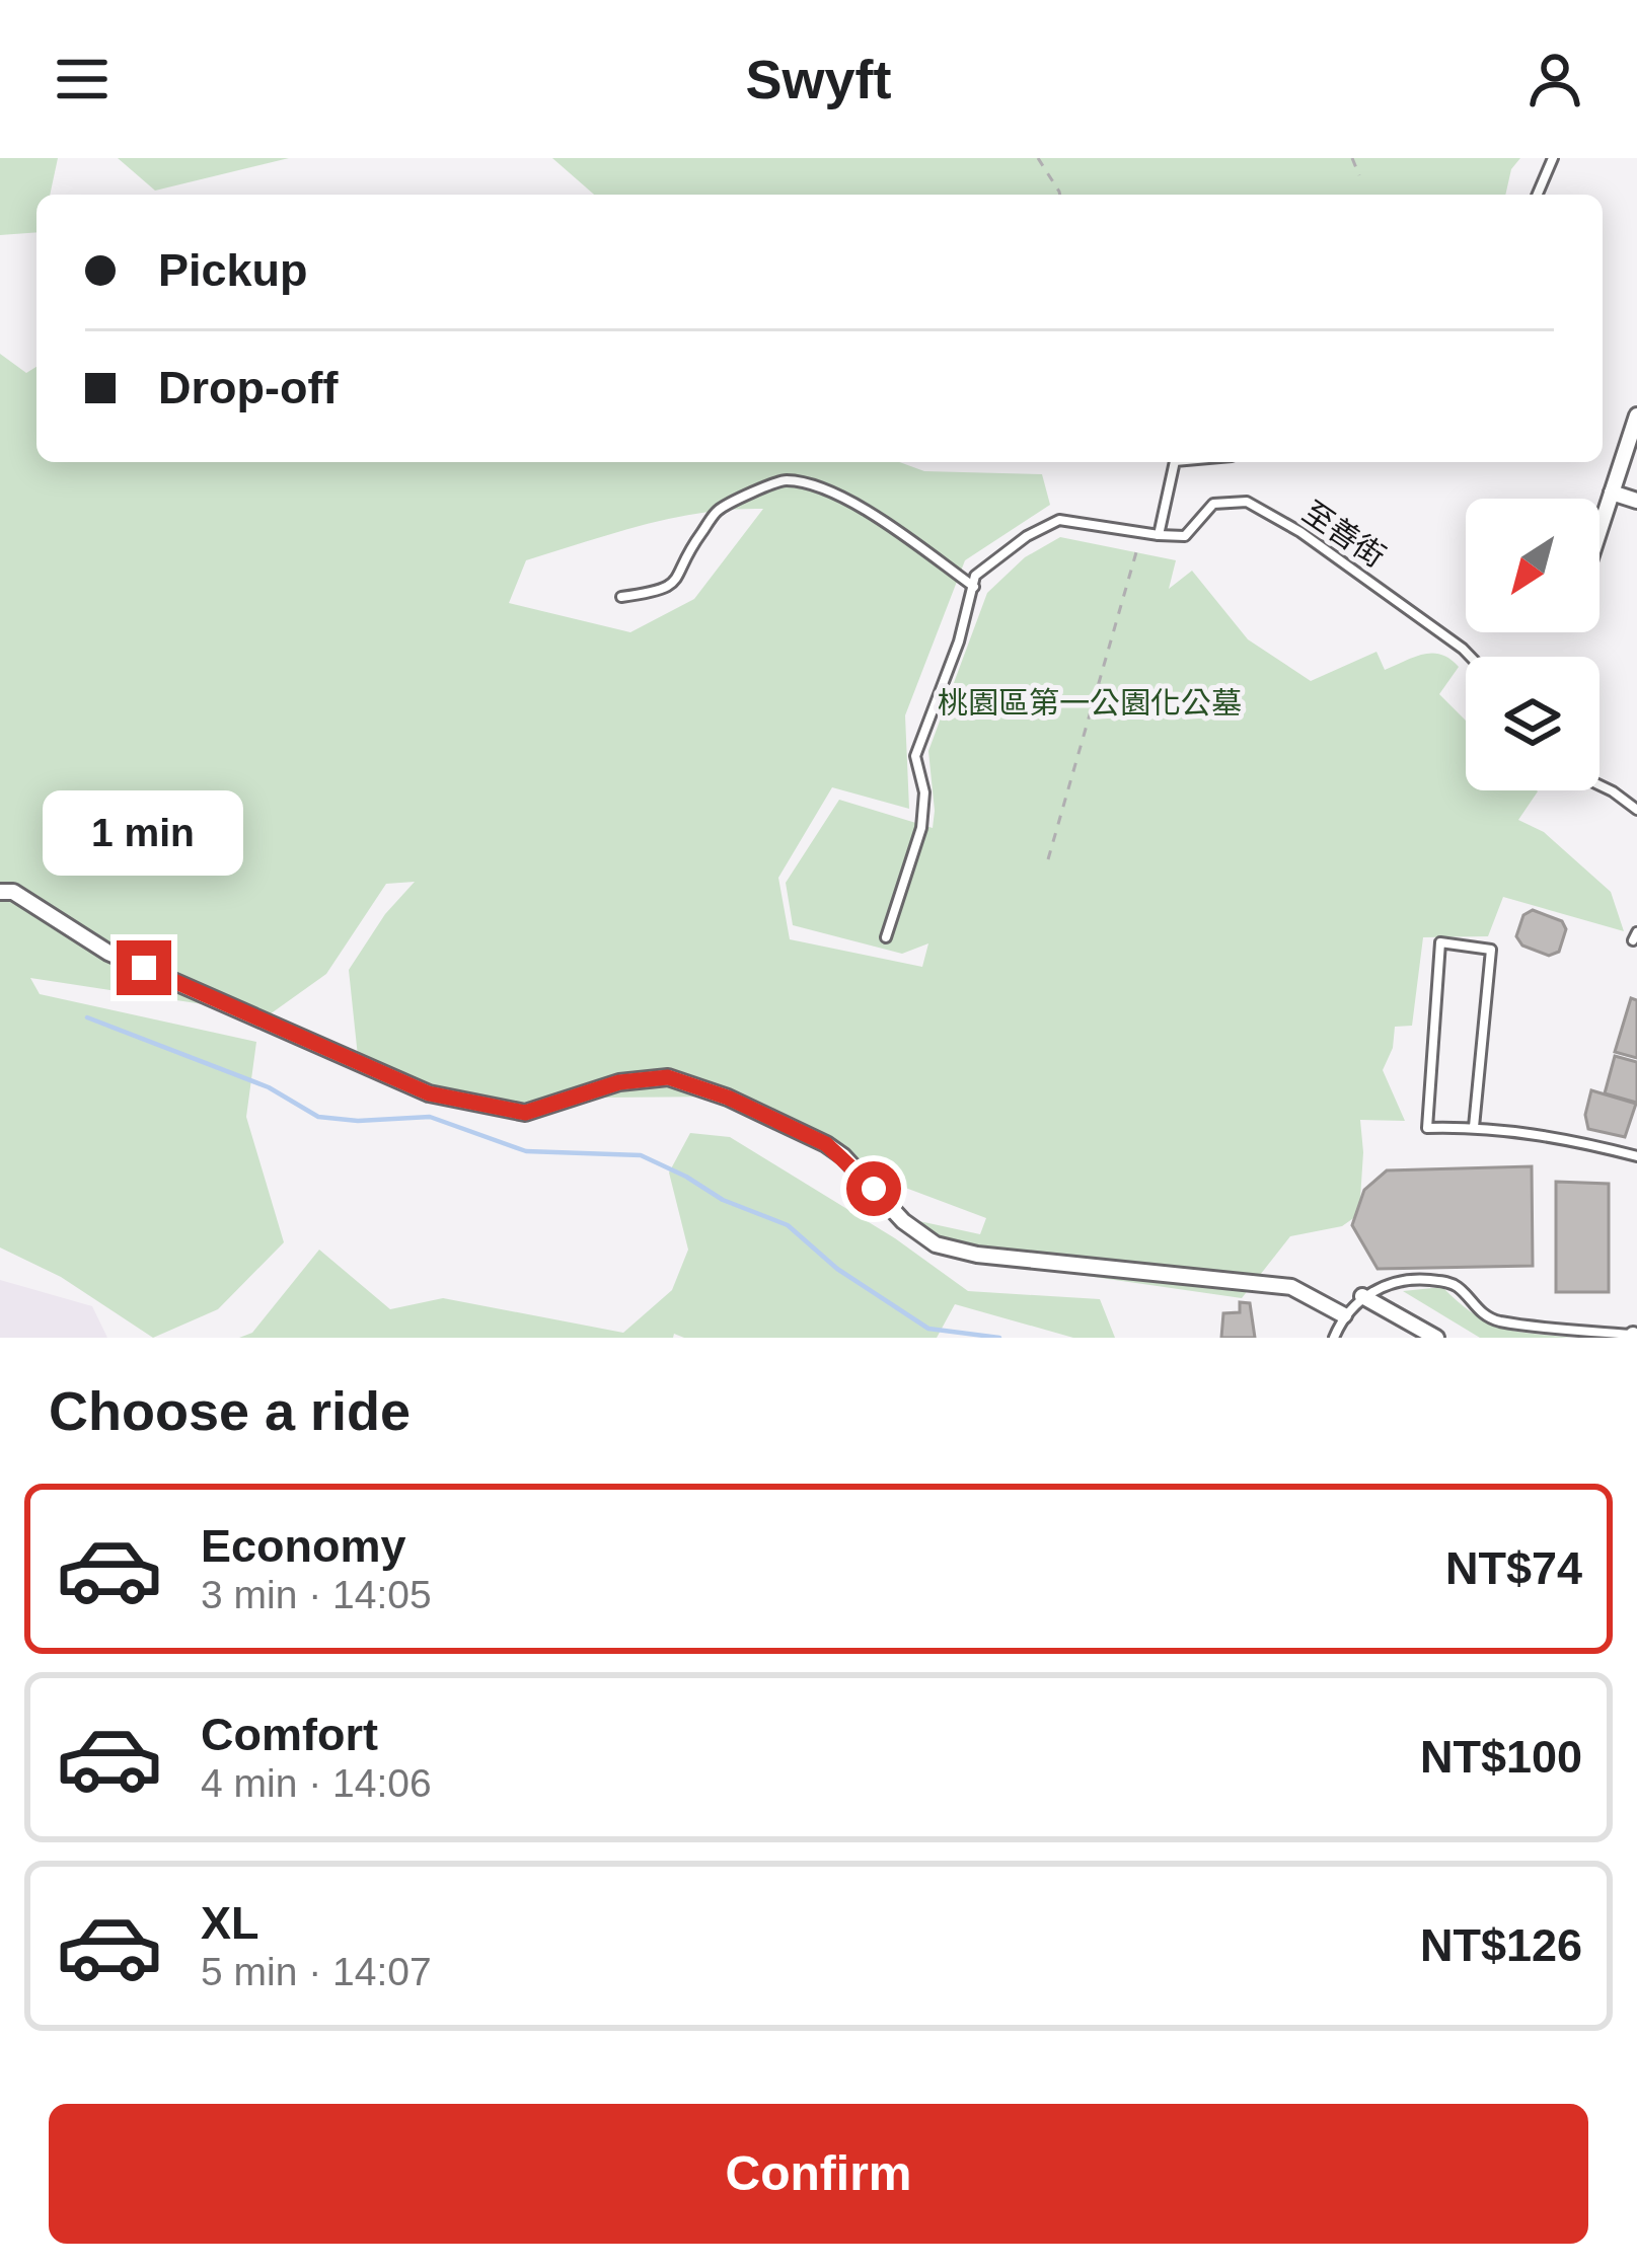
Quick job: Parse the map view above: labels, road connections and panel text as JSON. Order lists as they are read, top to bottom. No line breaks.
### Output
{"streets":{"lane":["至善街"]},"parks":["桃園區第一公園化公墓"],"north":"bottom left","page":{"header":"Swyft","banner":["Pickup","Drop-off"],"bubble":"1 min","heading":"Choose a ride","list":[{"name":"Economy","note":"3 min · 14:05","value":"NT$74"},{"name":"Comfort","note":"4 min · 14:06","value":"NT$100"},{"name":"XL","note":"5 min · 14:07","value":"NT$126"}],"buttons":"Confirm"}}
